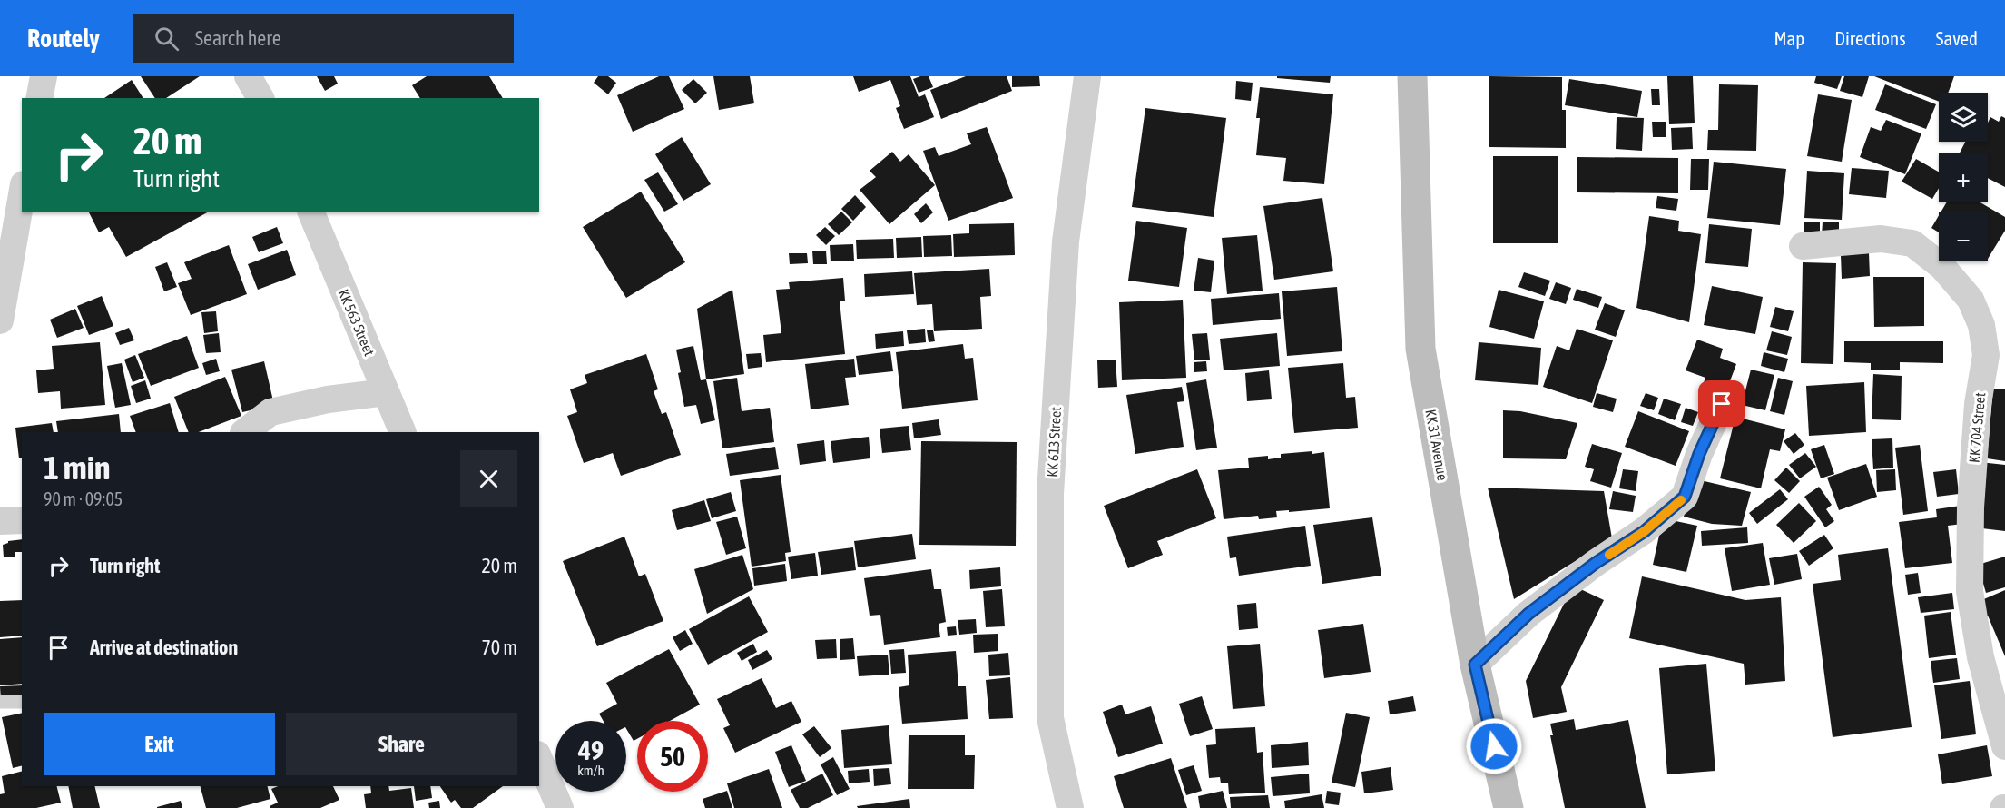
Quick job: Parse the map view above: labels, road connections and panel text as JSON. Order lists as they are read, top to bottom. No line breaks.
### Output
{"streets":{"main road":["KK 31 Avenue"],"street":["KK 563 Street","KK 704 Street","KK 613 Street"]},"page":{"header":"Routely","search":"Search here","nav":["Map","Directions","Saved"],"map_buttons":["+","−"],"turn":["20 m","Turn right"],"heading":["1 min","90 m · 09:05"],"list":[{"name":"Turn right","value":"20 m"},{"name":"Arrive at destination","value":"70 m"}],"buttons":["Exit","Share"],"speed":"49 km/h","limit":"50"}}
